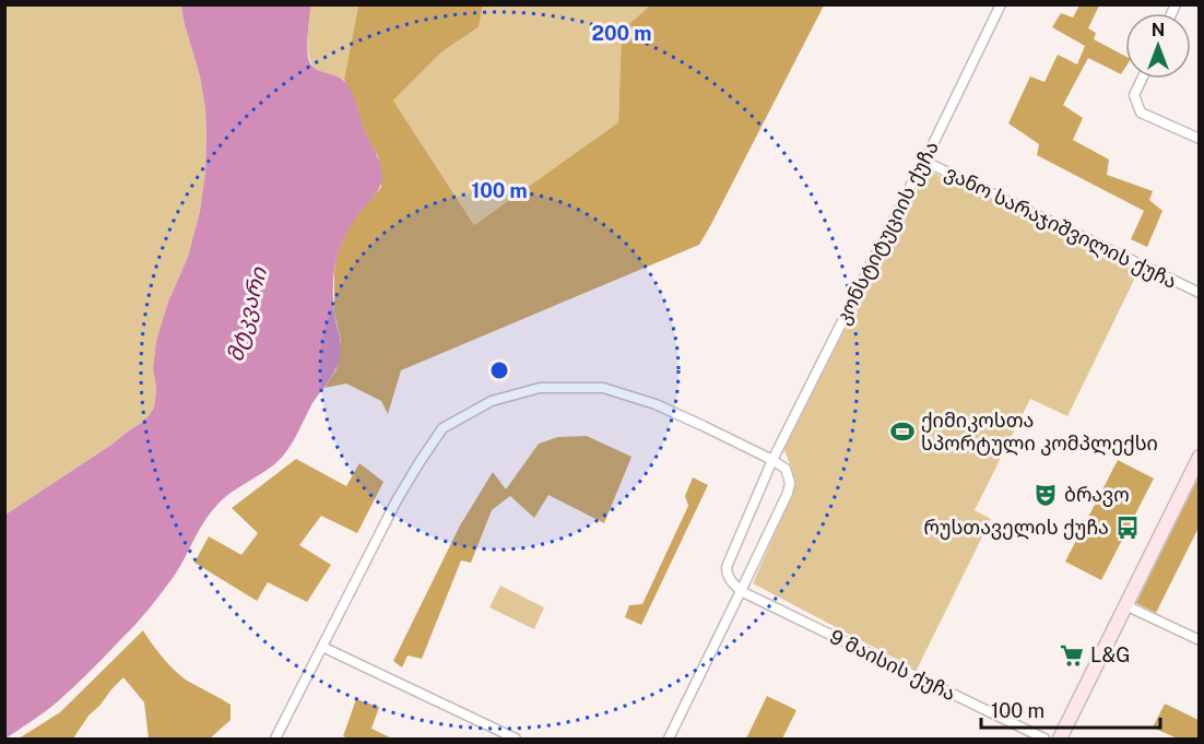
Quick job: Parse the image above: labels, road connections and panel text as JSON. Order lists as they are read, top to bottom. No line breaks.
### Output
{"streets":{"street":["ვანო სარაჯიშვილის ქუჩა","კონსტიტუციის ქუჩა","9 მაისის ქუჩა"]},"crossings":[["ვანო სარაჯიშვილის ქუჩა","კონსტიტუციის ქუჩა"],["კონსტიტუციის ქუჩა","9 მაისის ქუჩა"]],"water":["მტკვარი"],"places":{"sports":["ქიმიკოსთა სპორტული კომპლექსი"],"theatre":["ბრავო"],"bus stop":["რუსთაველის ქუჩა"],"supermarket":["L&G"]},"scale_bar":"100 m","north":"top","rings":["200 m","100 m"]}
